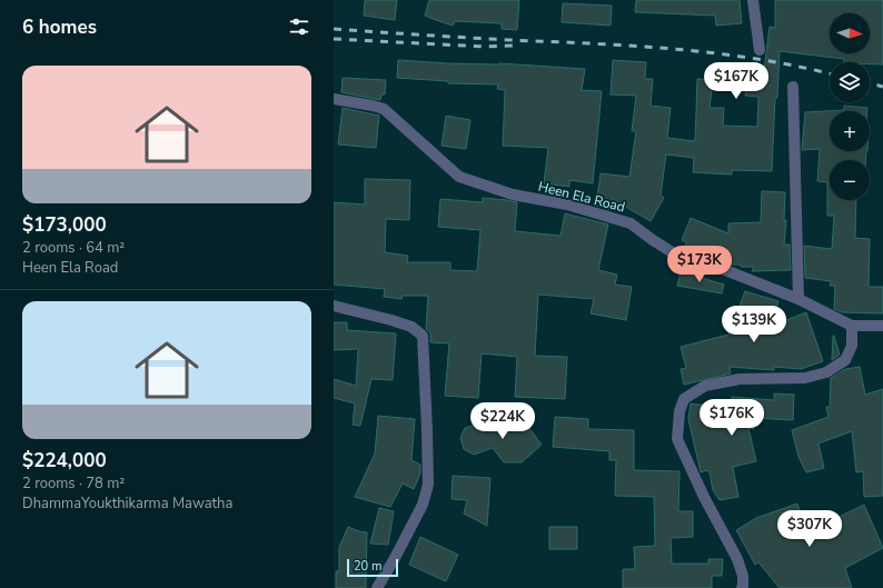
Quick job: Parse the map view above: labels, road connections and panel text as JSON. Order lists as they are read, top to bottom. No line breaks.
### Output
{"streets":{"street":["Heen Ela Road"]},"scale_bar":"20 m","north":"right","page":{"heading":"6 homes","map_buttons":["+","−"],"list":[{"name":"$173,000","note":"2 rooms · 64 m² · Heen Ela Road"},{"name":"$224,000","note":"2 rooms · 78 m² · DhammaYoukthikarma Mawatha"}],"price":["$167K","$173K","$139K","$176K","$224K","$307K"],"scale":"20 m"}}
